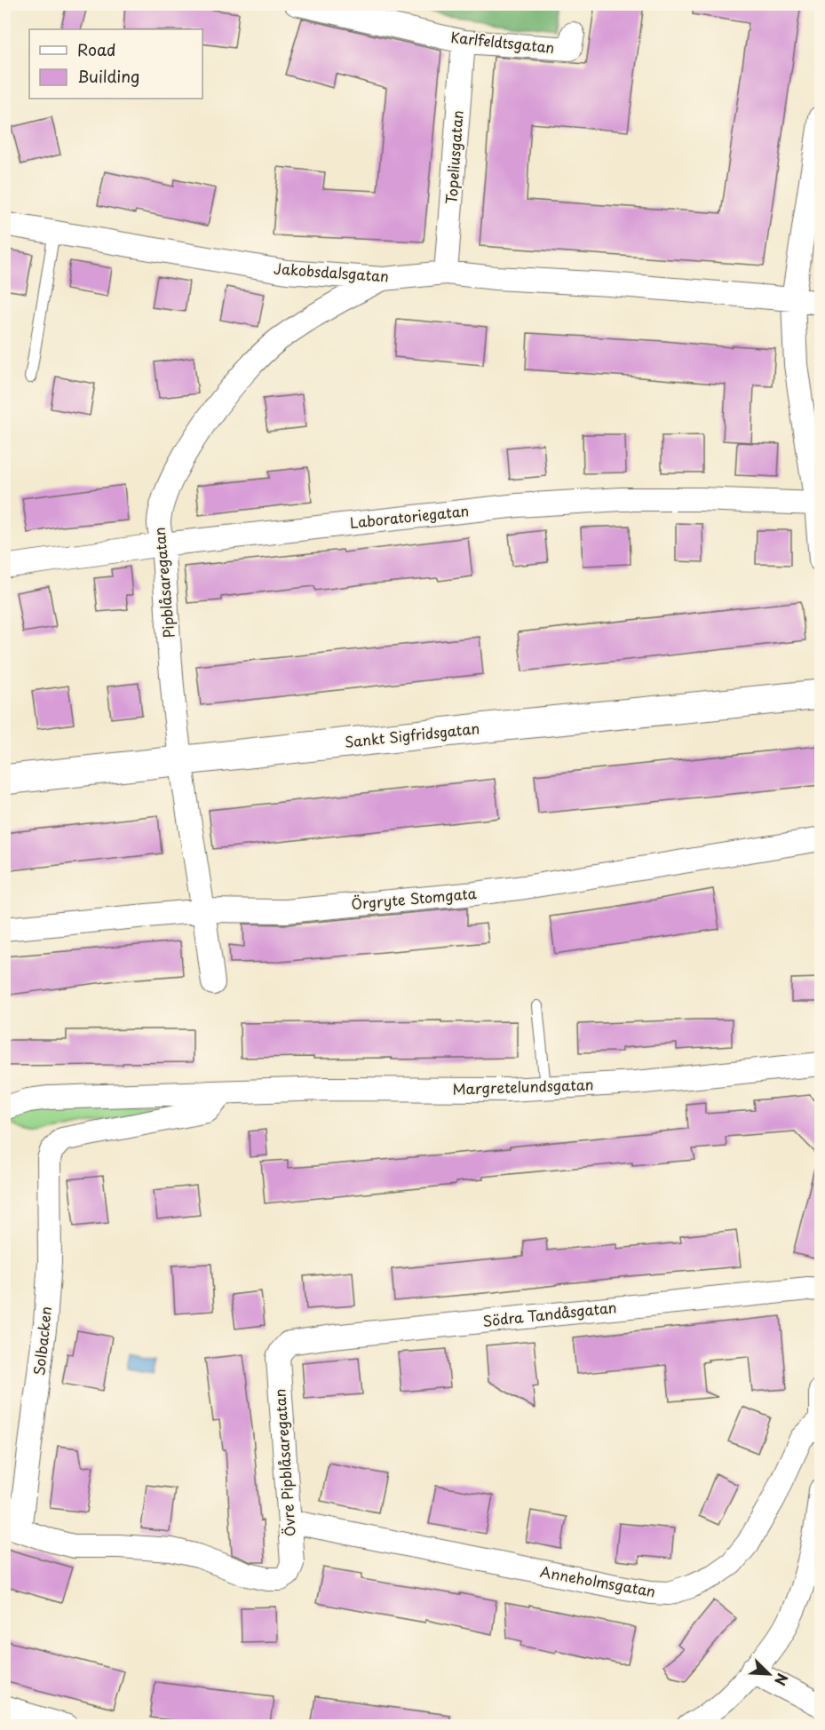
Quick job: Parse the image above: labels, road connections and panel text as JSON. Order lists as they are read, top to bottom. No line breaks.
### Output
{"streets":{"street":["Karlfeldtsgatan","Topeliusgatan","Jakobsdalsgatan","Laboratoriegatan","Pipblåsaregatan","Sankt Sigfridsgatan","Örgryte Stomgata","Margretelundsgatan","Södra Tandåsgatan","Solbacken","Övre Pipblåsaregatan","Anneholmsgatan"]},"crossings":[["Karlfeldtsgatan","Topeliusgatan"],["Topeliusgatan","Jakobsdalsgatan"],["Jakobsdalsgatan","Pipblåsaregatan"],["Laboratoriegatan","Pipblåsaregatan"],["Pipblåsaregatan","Sankt Sigfridsgatan"],["Pipblåsaregatan","Örgryte Stomgata"],["Margretelundsgatan","Solbacken"],["Södra Tandåsgatan","Övre Pipblåsaregatan"],["Solbacken","Övre Pipblåsaregatan"],["Övre Pipblåsaregatan","Anneholmsgatan"]],"legend":["Road","Building"],"north":"bottom right"}
